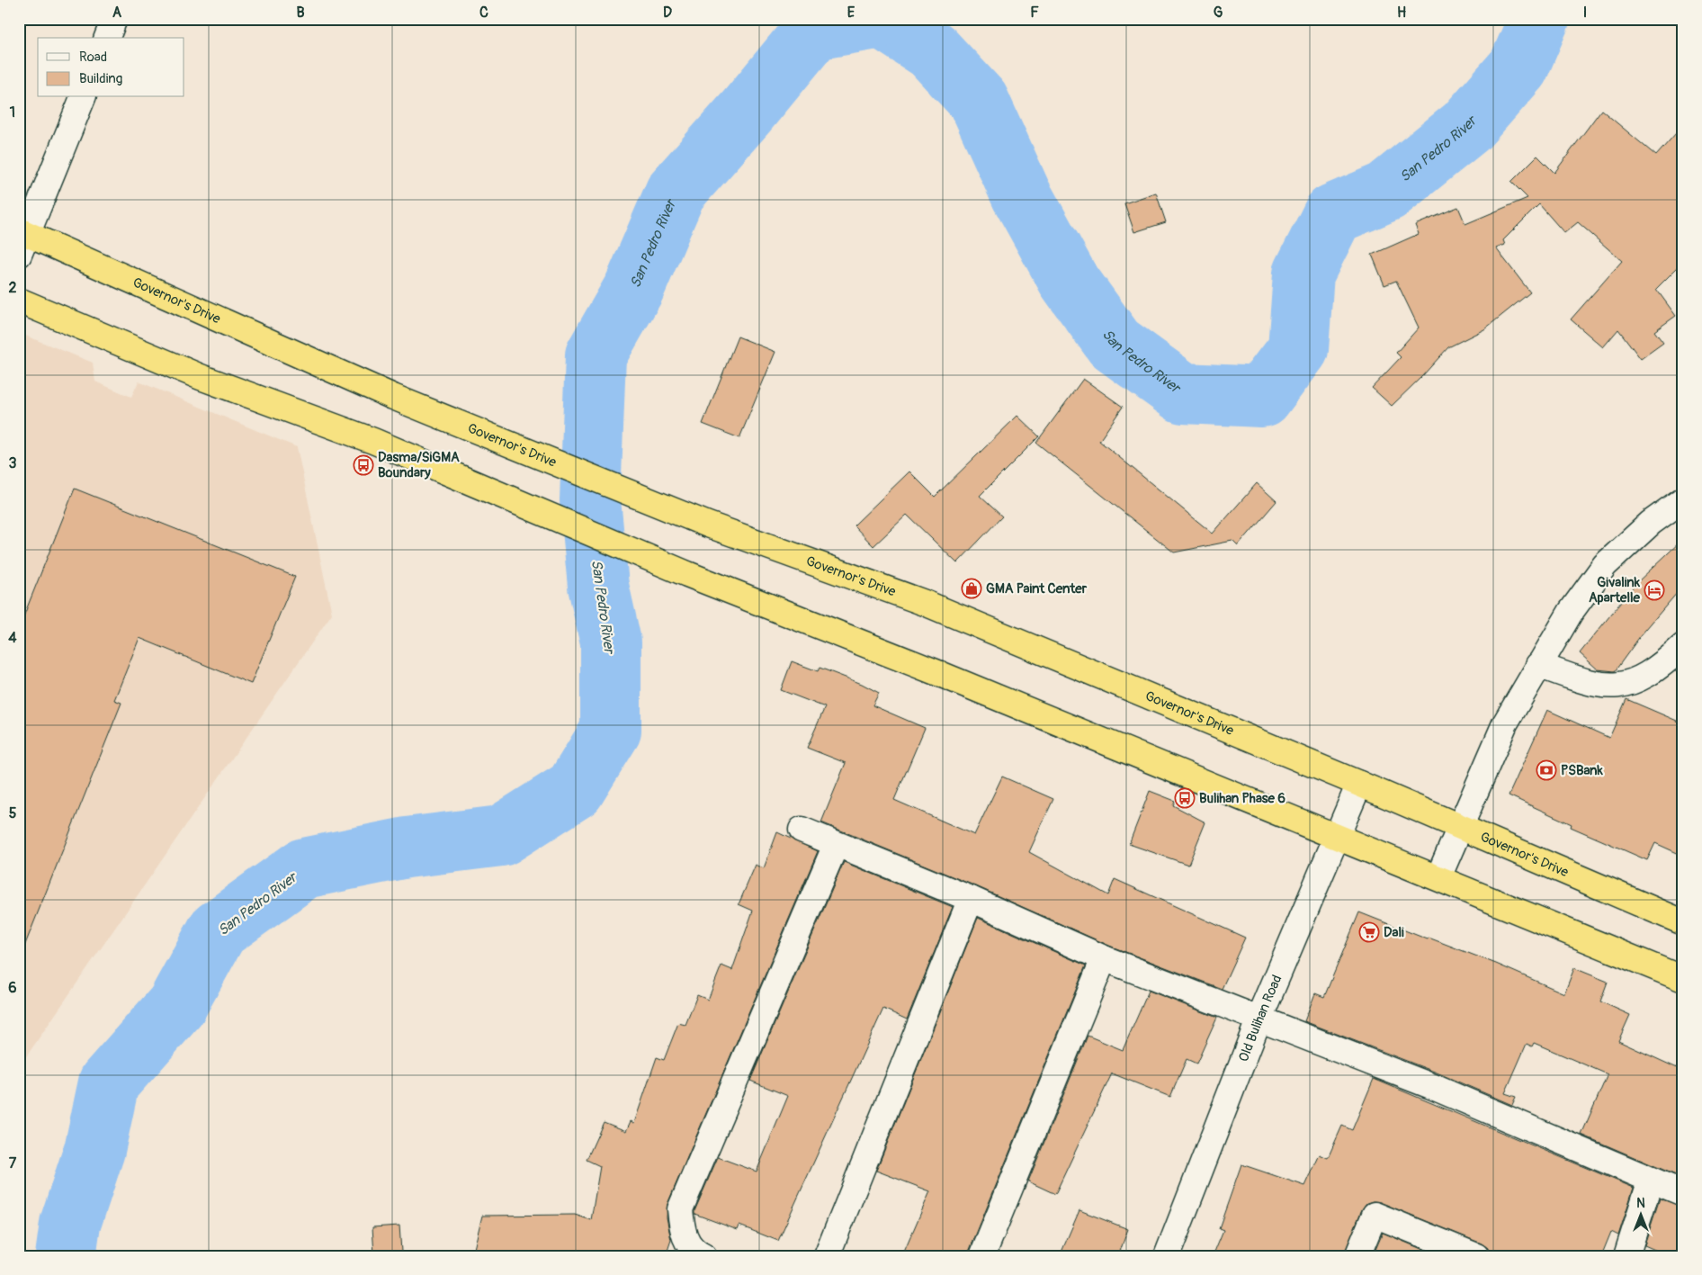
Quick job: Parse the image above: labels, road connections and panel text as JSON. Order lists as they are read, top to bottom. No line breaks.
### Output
{"streets":{"highway":["Governor's Drive"],"street":["Old Bulihan Road"]},"crossings":[["Governor's Drive","Old Bulihan Road"]],"water":["San Pedro River"],"places":{"bus stop":["Dasma/SiGMA Boundary","Bulihan Phase 6"],"shop":["GMA Paint Center"],"hotel":["Givalink Apartelle"],"bank":["PSBank"],"supermarket":["Dali"]},"legend":["Road","Building"],"north":"top","grid":{"columns":["A","B","C","D","E","F","G","H","I"],"rows":["1","2","3","4","5","6","7"]}}
